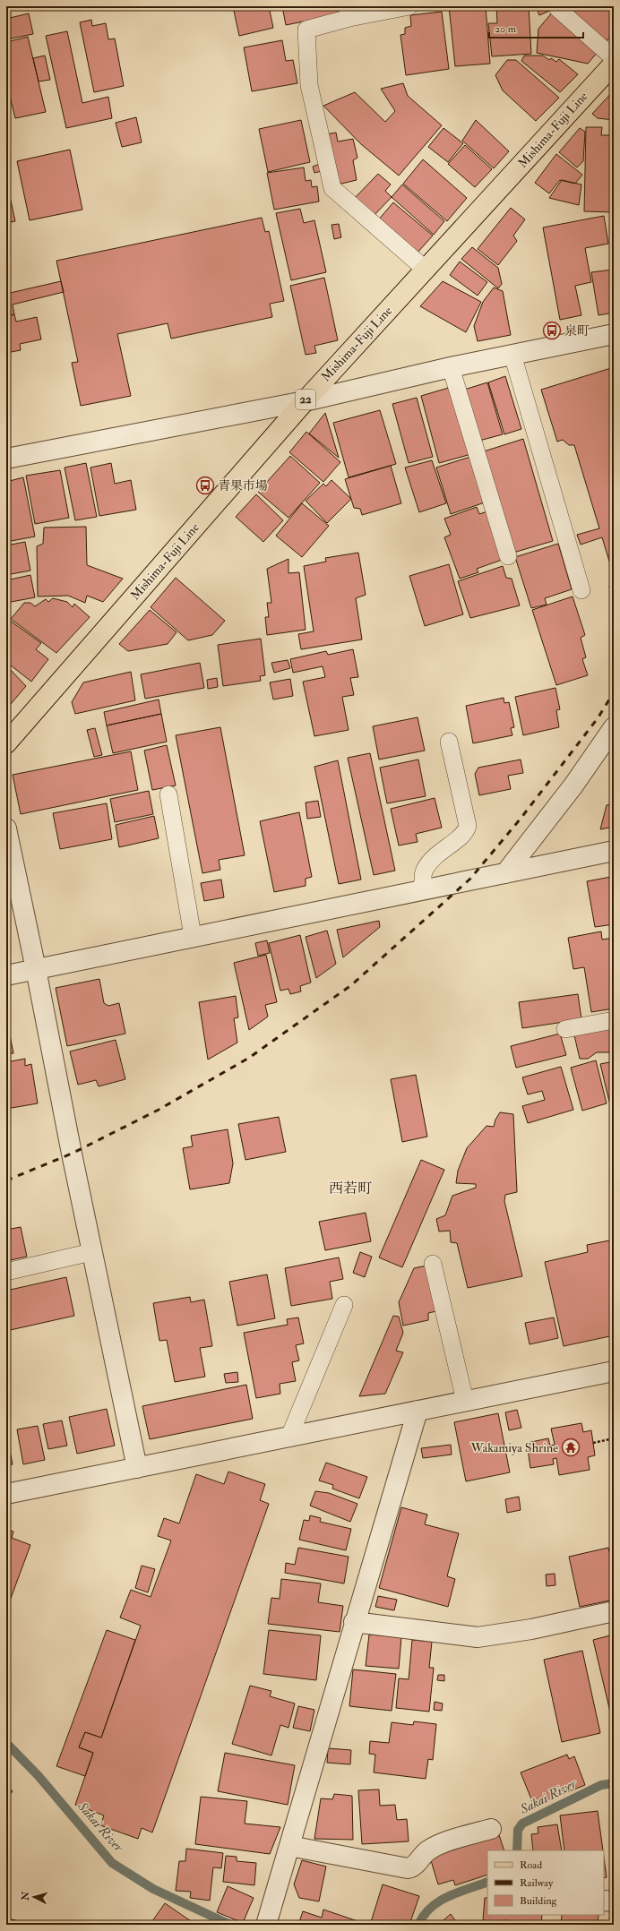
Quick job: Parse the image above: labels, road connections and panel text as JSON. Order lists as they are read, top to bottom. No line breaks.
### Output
{"streets":{"main road":["Mishima-Fuji Line","22"]},"districts":["西若町"],"water":["Sakai River"],"places":{"bus stop":["泉町","青果市場"],"temple":["Wakamiya Shrine"]},"legend":["Road","Railway","Building"],"scale_bar":"20 m","north":"left"}
